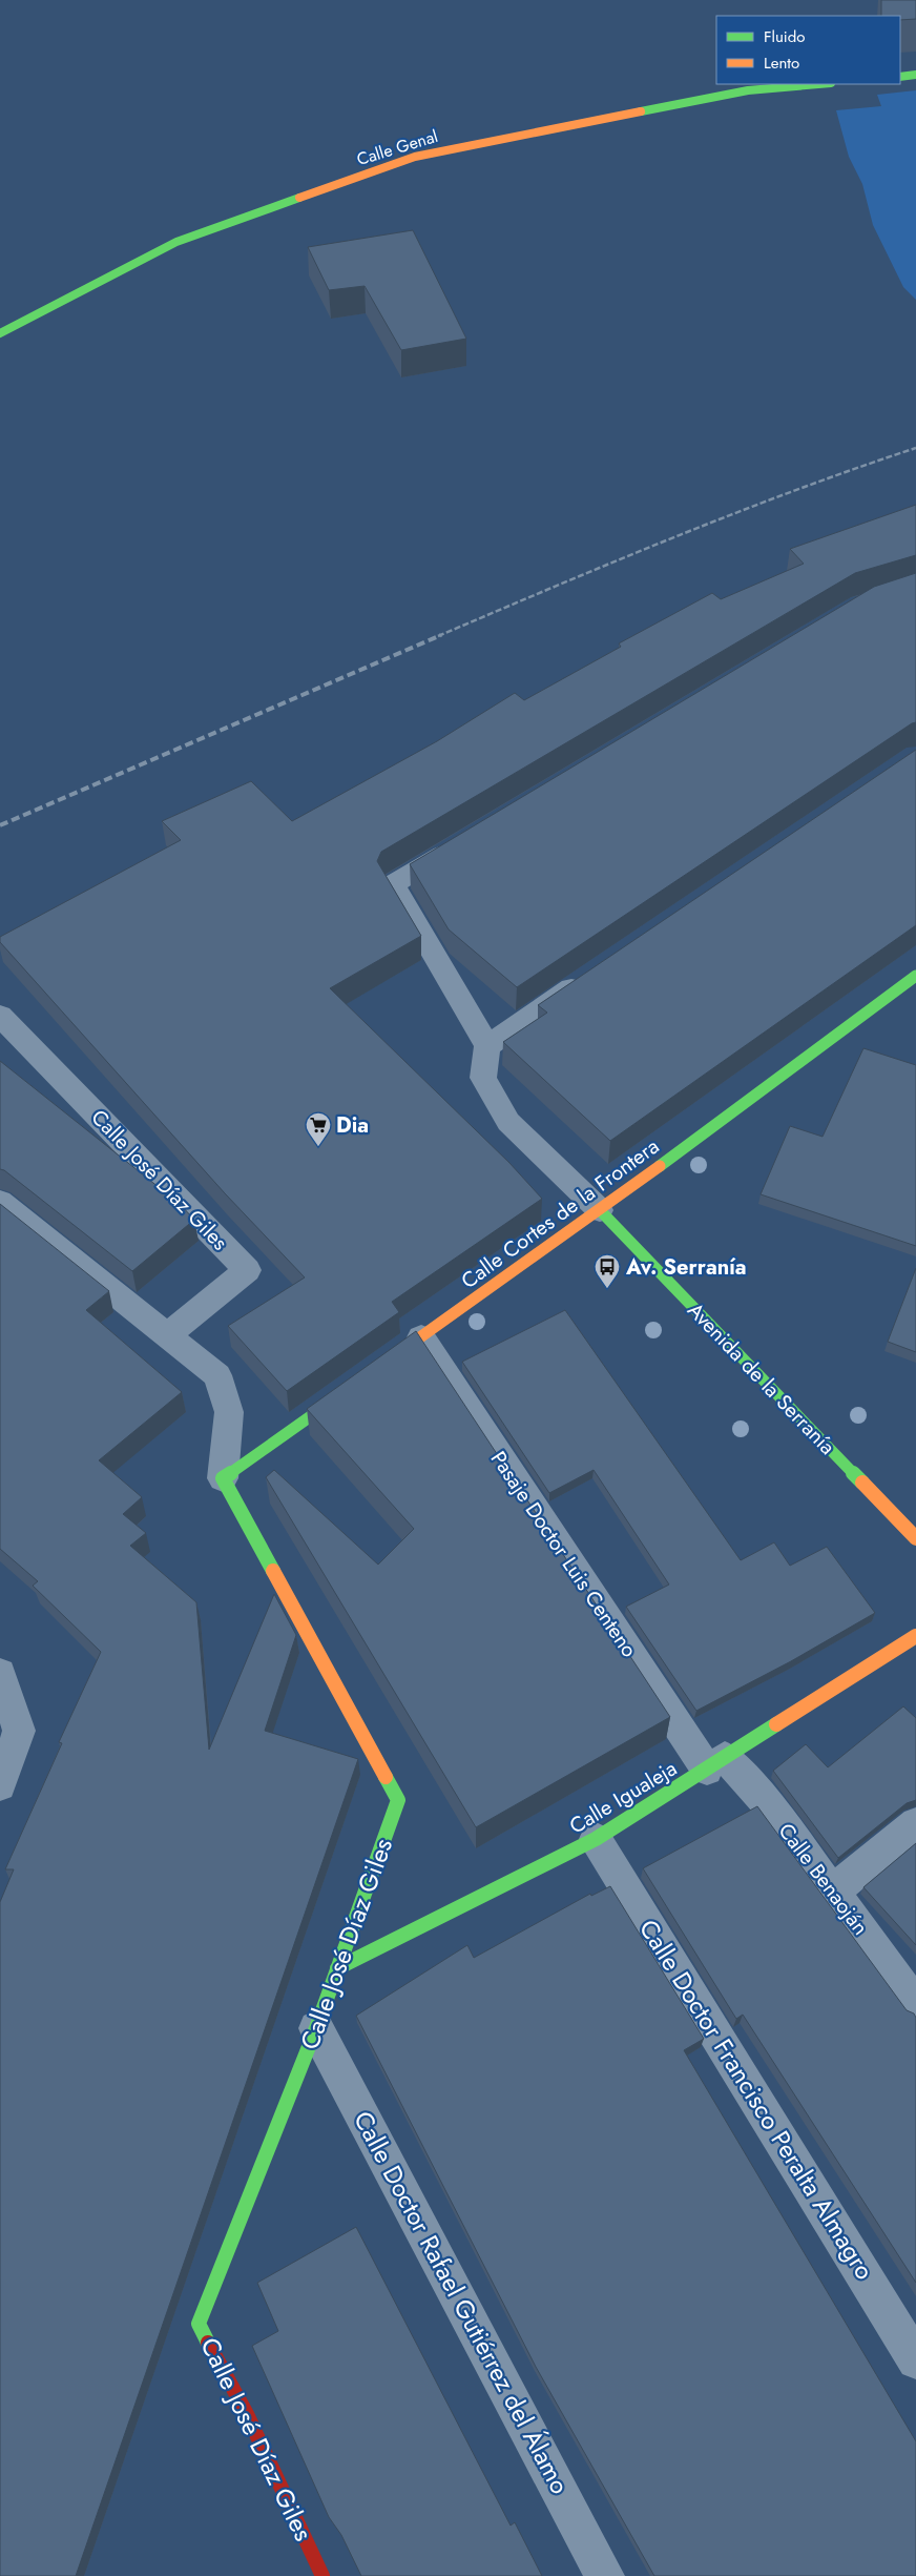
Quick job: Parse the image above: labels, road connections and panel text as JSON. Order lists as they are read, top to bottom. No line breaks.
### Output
{"streets":{"street":["Calle Genal","Calle José Díaz Giles","Calle Cortes de la Frontera","Avenida de la Serranía","Pasaje Doctor Luis Centeno","Calle Igualeja","Calle Benaoján","Calle Doctor Francisco Peralta Almagro","Calle Doctor Rafael Gutiérrez del Álamo"]},"crossings":[["Calle José Díaz Giles","Calle Igualeja"],["Calle José Díaz Giles","Calle Doctor Rafael Gutiérrez del Álamo"],["Calle Cortes de la Frontera","Avenida de la Serranía"],["Calle Cortes de la Frontera","Pasaje Doctor Luis Centeno"],["Pasaje Doctor Luis Centeno","Calle Igualeja"],["Pasaje Doctor Luis Centeno","Calle Benaoján"],["Calle Igualeja","Calle Benaoján"],["Calle Igualeja","Calle Doctor Francisco Peralta Almagro"]],"places":{"supermarket":["Dia"],"bus stop":["Av. Serranía"]},"legend":["Fluido","Lento"]}
